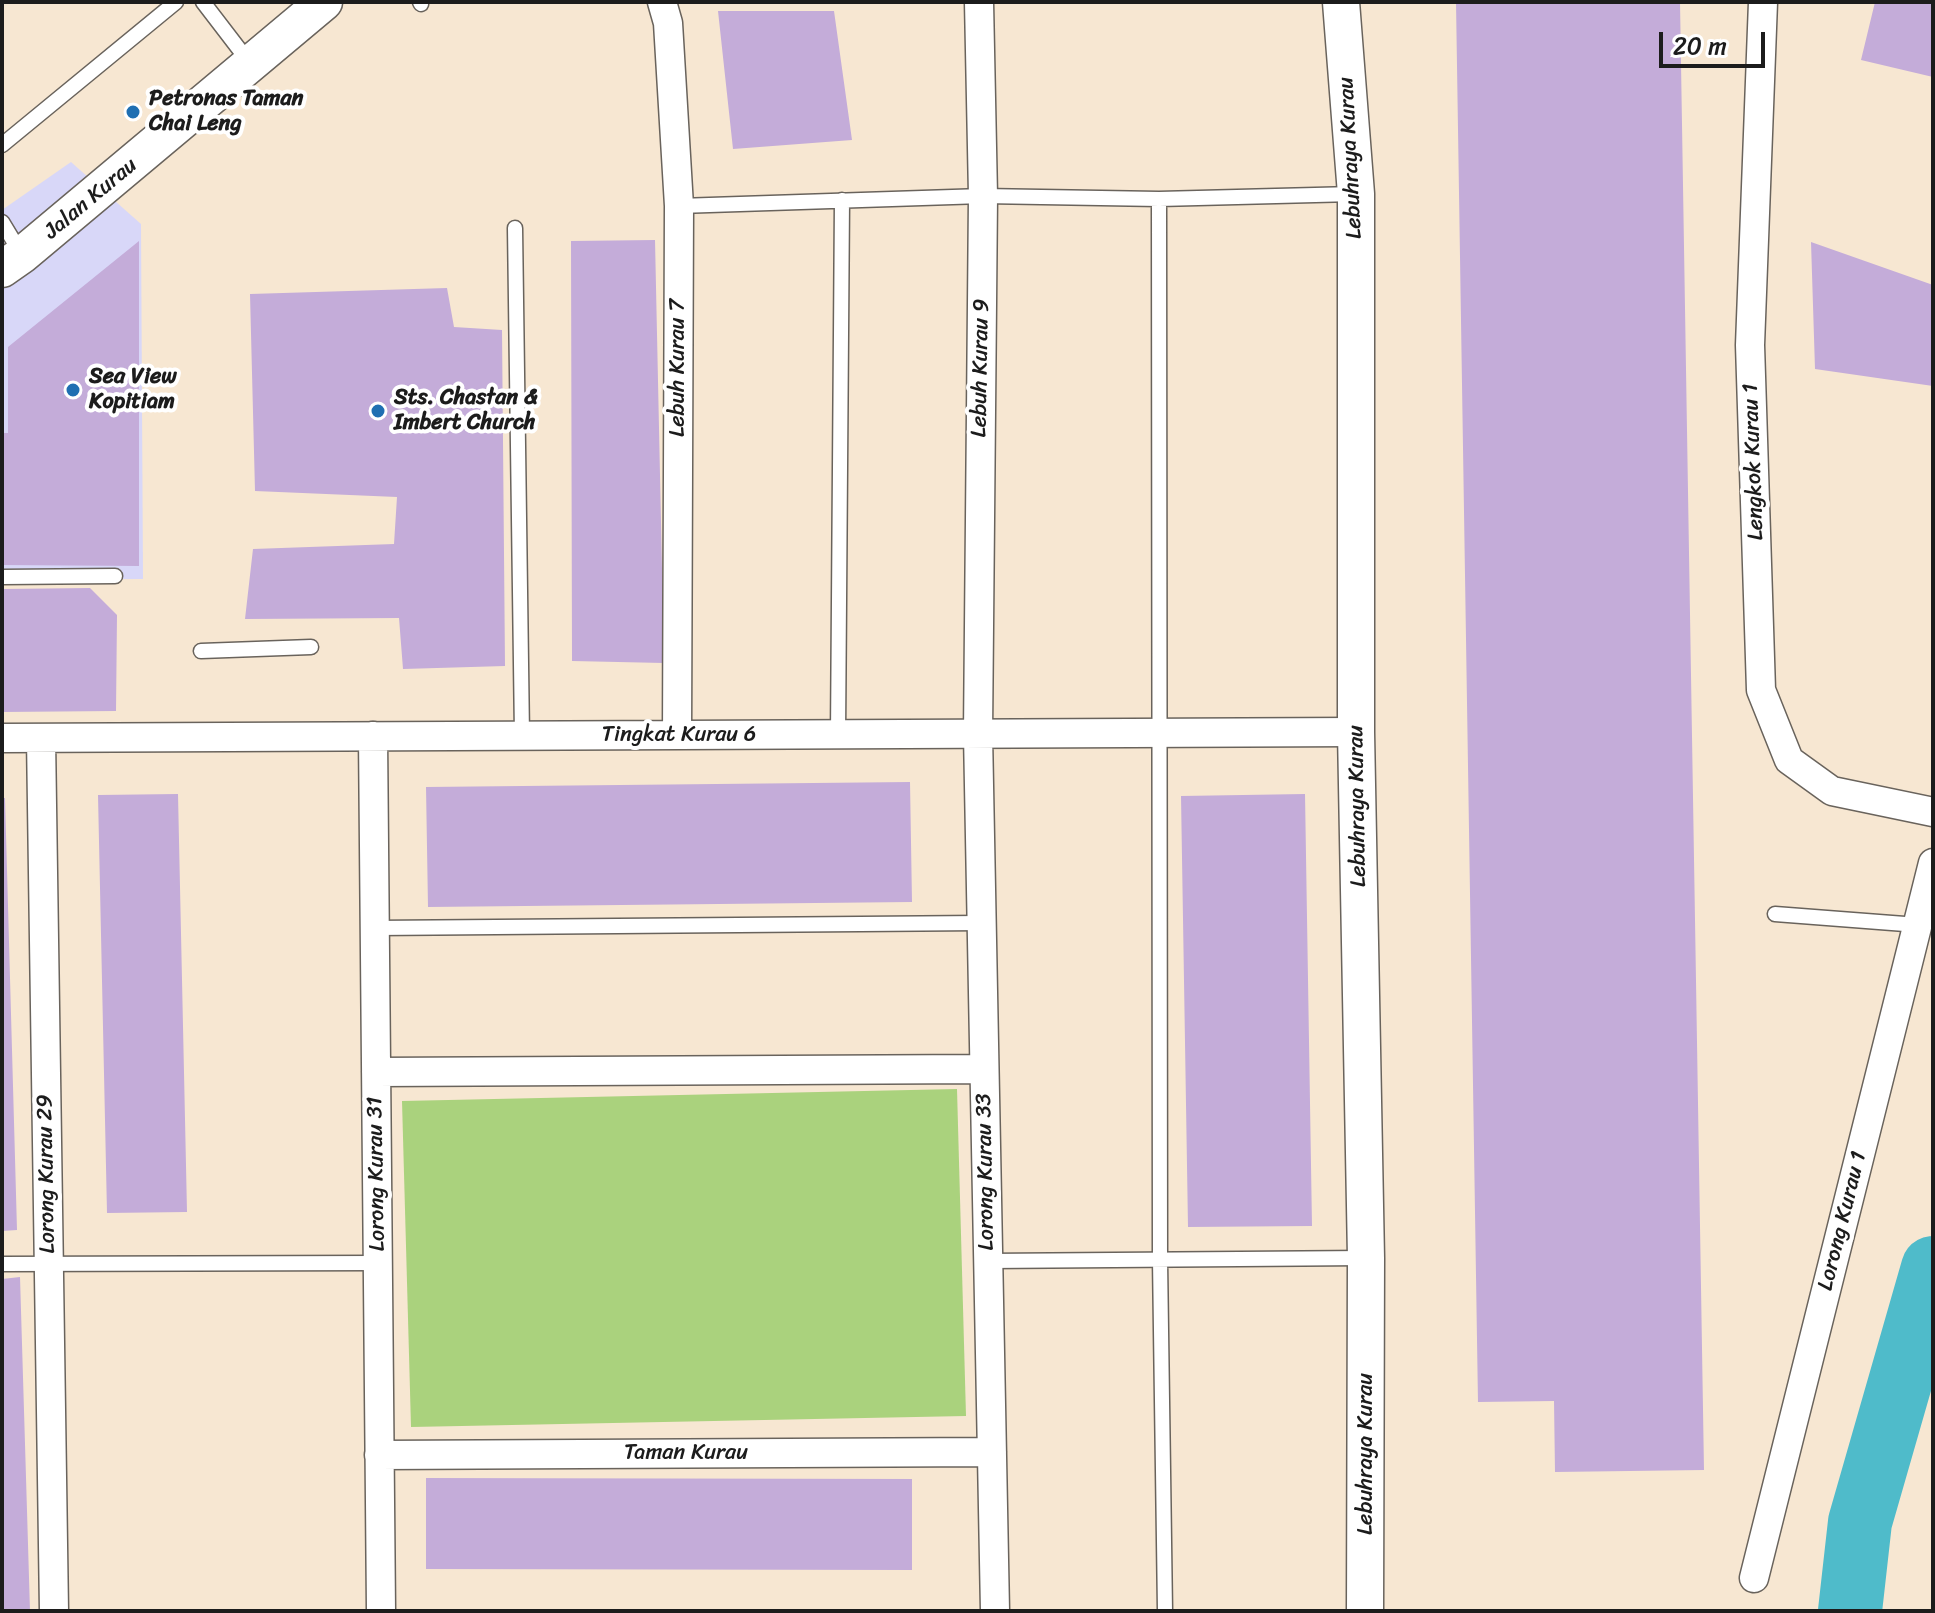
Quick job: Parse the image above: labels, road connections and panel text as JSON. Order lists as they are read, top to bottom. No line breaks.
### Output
{"streets":{"street":["Lebuhraya Kurau","Jalan Kurau","Lebuh Kurau 7","Lebuh Kurau 9","Lengkok Kurau 1","Tingkat Kurau 6","Lorong Kurau 33","Lorong Kurau 29","Lorong Kurau 31","Lorong Kurau 1","Taman Kurau"]},"crossings":[["Lebuhraya Kurau","Tingkat Kurau 6"],["Lebuh Kurau 7","Tingkat Kurau 6"],["Lebuh Kurau 9","Tingkat Kurau 6"],["Lebuh Kurau 9","Lorong Kurau 33"],["Tingkat Kurau 6","Lorong Kurau 33"],["Tingkat Kurau 6","Lorong Kurau 29"],["Tingkat Kurau 6","Lorong Kurau 31"],["Lorong Kurau 33","Taman Kurau"],["Lorong Kurau 31","Taman Kurau"]],"places":["Petronas Taman Chai Leng","Sea View Kopitiam","Sts. Chastan & Imbert Church"],"scale_bar":"20 m"}
